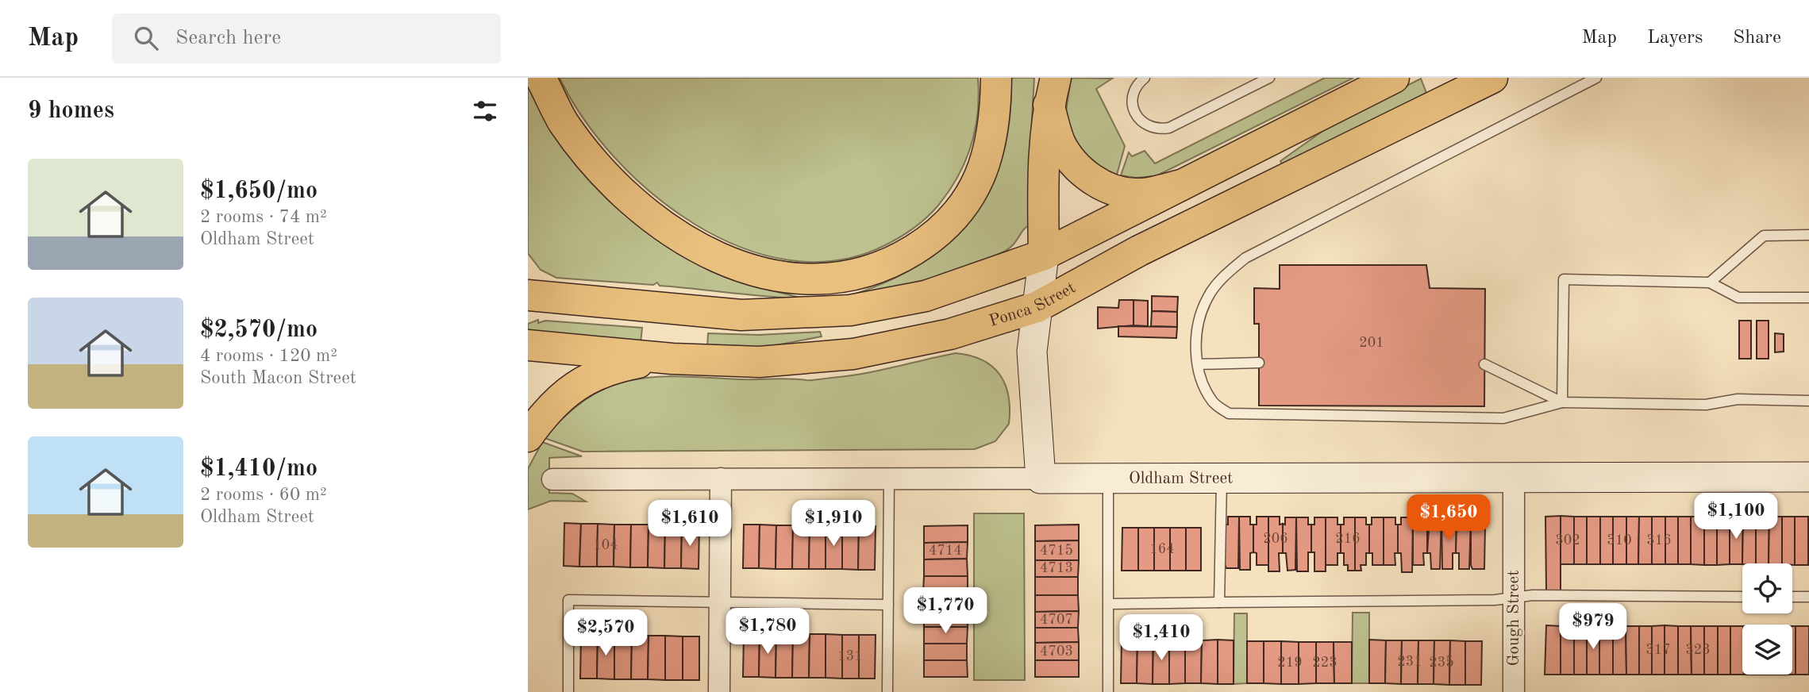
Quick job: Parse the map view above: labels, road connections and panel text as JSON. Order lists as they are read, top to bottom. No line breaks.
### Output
{"streets":{"main road":["Ponca Street"],"street":["Oldham Street","Gough Street"]},"crossings":[["Oldham Street","Gough Street"]],"house_numbers":["201","206","216","302","310","316","104","164","4714","4715","4713","4707","317","323","4703","131","231","219","223","235"],"page":{"header":"Map","search":"Search here","nav":["Map","Layers","Share"],"heading":"9 homes","list":[{"name":"$1,650/mo","note":"2 rooms · 74 m² · Oldham Street"},{"name":"$2,570/mo","note":"4 rooms · 120 m² · South Macon Street"},{"name":"$1,410/mo","note":"2 rooms · 60 m² · Oldham Street"}],"price":["$1,100","$1,650","$1,610","$1,910","$1,770","$979","$1,780","$2,570","$1,410"]}}
